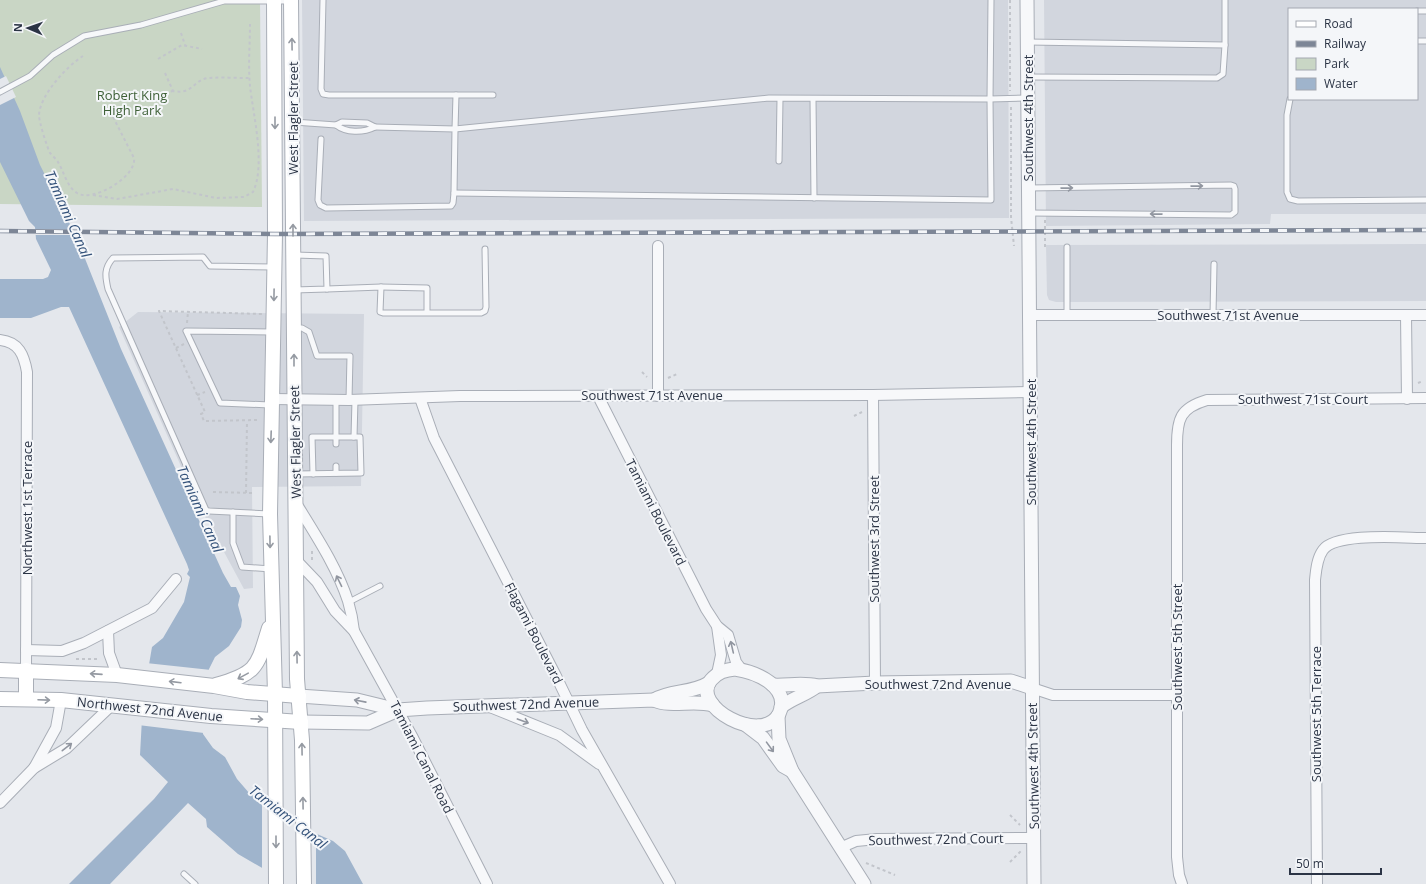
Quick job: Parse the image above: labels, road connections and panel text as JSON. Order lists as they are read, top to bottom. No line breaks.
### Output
{"streets":{"main road":["West Flagler Street","Northwest 72nd Avenue"],"street":["Southwest 4th Street","Southwest 71st Avenue","Southwest 71st Court","Northwest 1st Terrace","Tamiami Boulevard","Southwest 3rd Street","Flagami Boulevard","Southwest 5th Street","Southwest 72nd Avenue","Southwest 5th Terrace","Tamiami Canal Road","Southwest 72nd Court"]},"crossings":[["West Flagler Street","Southwest 71st Avenue"],["West Flagler Street","Southwest 72nd Avenue"],["West Flagler Street","Northwest 72nd Avenue"],["West Flagler Street","Tamiami Canal Road"],["Southwest 4th Street","Southwest 71st Avenue"],["Southwest 4th Street","Southwest 72nd Avenue"],["Southwest 4th Street","Southwest 72nd Court"],["Southwest 71st Avenue","Tamiami Boulevard"],["Southwest 71st Avenue","Southwest 3rd Street"],["Southwest 71st Avenue","Flagami Boulevard"],["Southwest 71st Court","Southwest 5th Street"],["Tamiami Boulevard","Southwest 72nd Avenue"],["Southwest 3rd Street","Southwest 72nd Avenue"],["Flagami Boulevard","Southwest 72nd Avenue"],["Southwest 5th Street","Southwest 72nd Avenue"],["Southwest 72nd Avenue","Northwest 72nd Avenue"],["Southwest 72nd Avenue","Tamiami Canal Road"]],"water":["Tamiami Canal"],"parks":["Robert King High Park"],"legend":["Road","Railway","Park","Water"],"scale_bar":"50 m","north":"left"}
